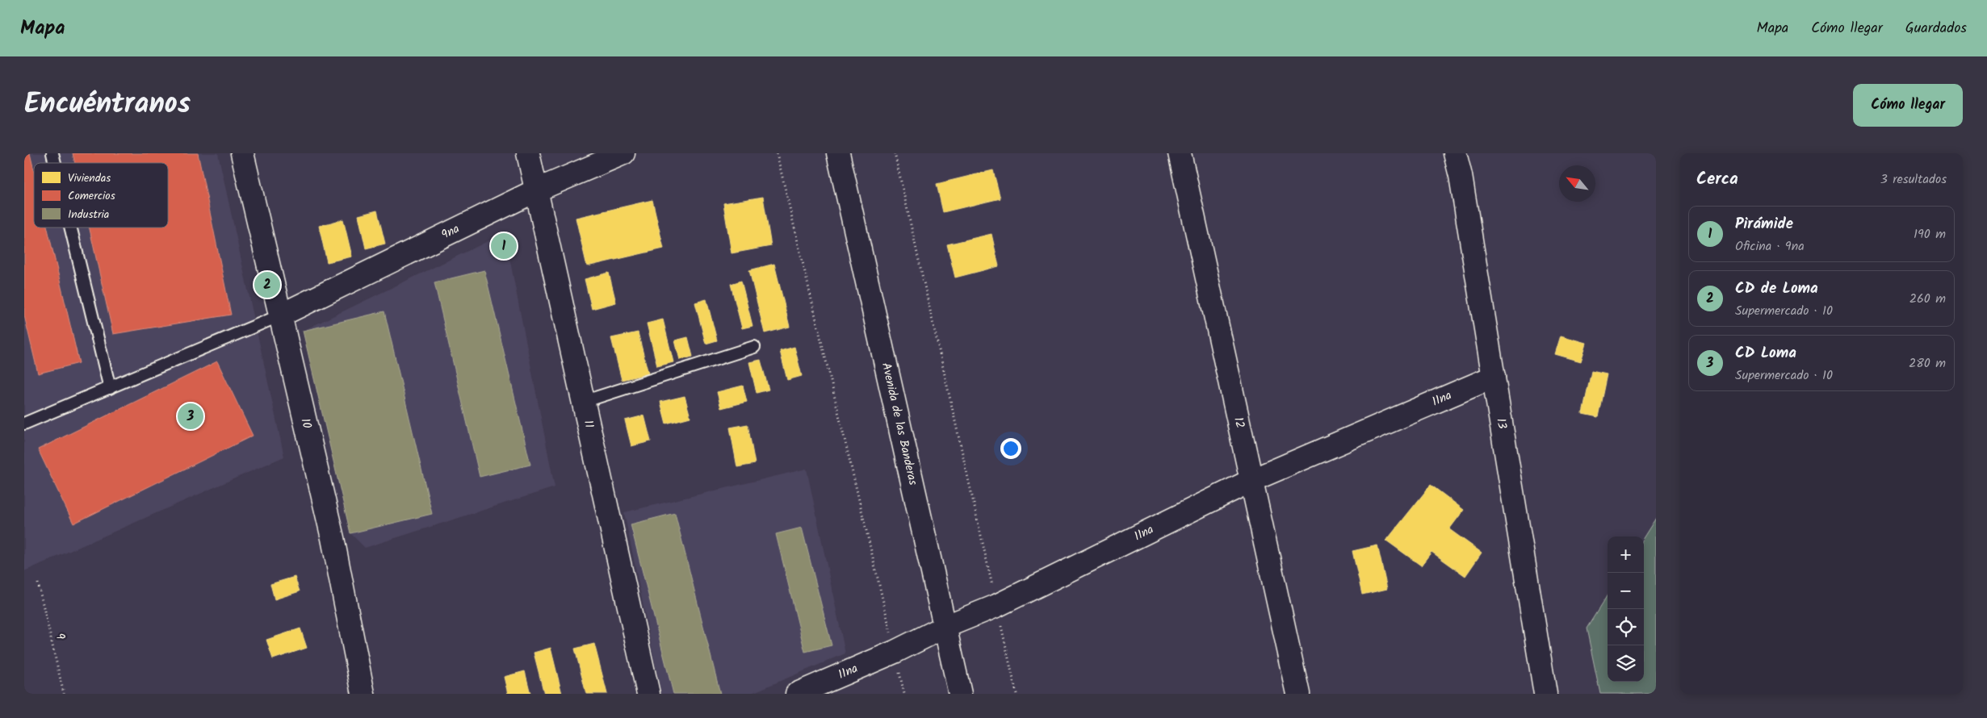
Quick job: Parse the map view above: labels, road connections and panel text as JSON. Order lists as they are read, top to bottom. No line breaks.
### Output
{"streets":{"street":["9na","11na","10","11","Avenida de las Banderas","12","13"],"path":["9"]},"crossings":[["9na","10"],["9na","11"],["11na","Avenida de las Banderas"],["11na","12"],["11na","13"]],"legend":["Viviendas","Comercios","Industria"],"north":"top left","page":{"header":"Mapa","nav":["Mapa","Cómo llegar","Guardados"],"title":"Encuéntranos","buttons":"Cómo llegar","heading":["Cerca","3 resultados"],"list":[{"mark":"1","name":"Pirámide","note":"Oficina · 9na","value":"190 m"},{"mark":"2","name":"CD de Loma","note":"Supermercado · 10","value":"260 m"},{"mark":"3","name":"CD Loma","note":"Supermercado · 10","value":"280 m"}],"pins":["1","2","3"],"map_buttons":["+","−"]}}
